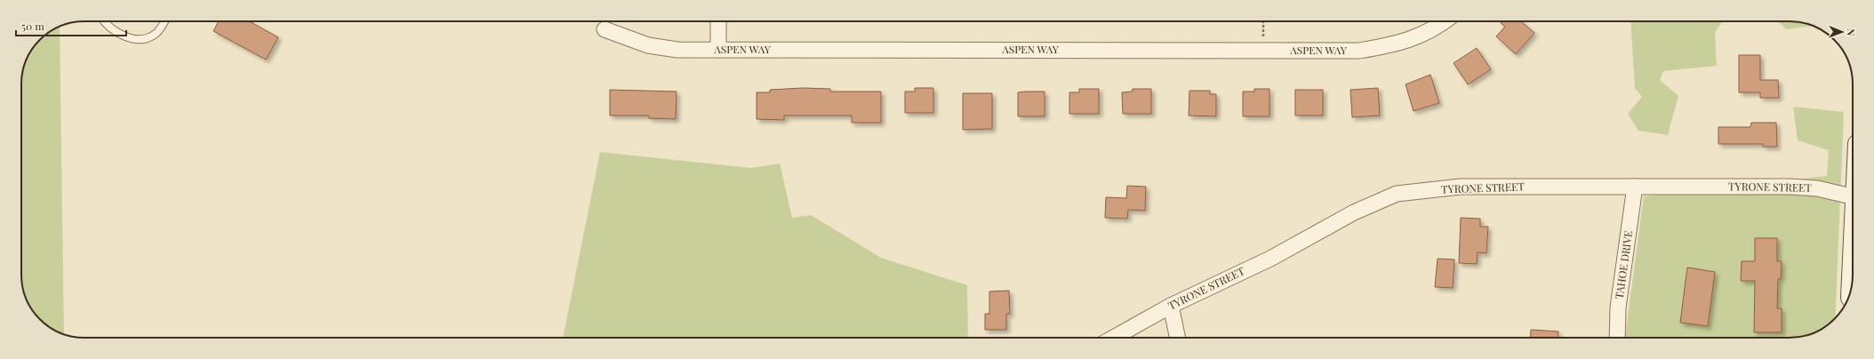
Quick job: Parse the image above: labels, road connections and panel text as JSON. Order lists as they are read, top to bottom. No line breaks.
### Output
{"streets":{"street":["ASPEN WAY","TYRONE STREET","TAHOE DRIVE"]},"crossings":[["TYRONE STREET","TAHOE DRIVE"]],"scale_bar":"50 m","north":"right"}
